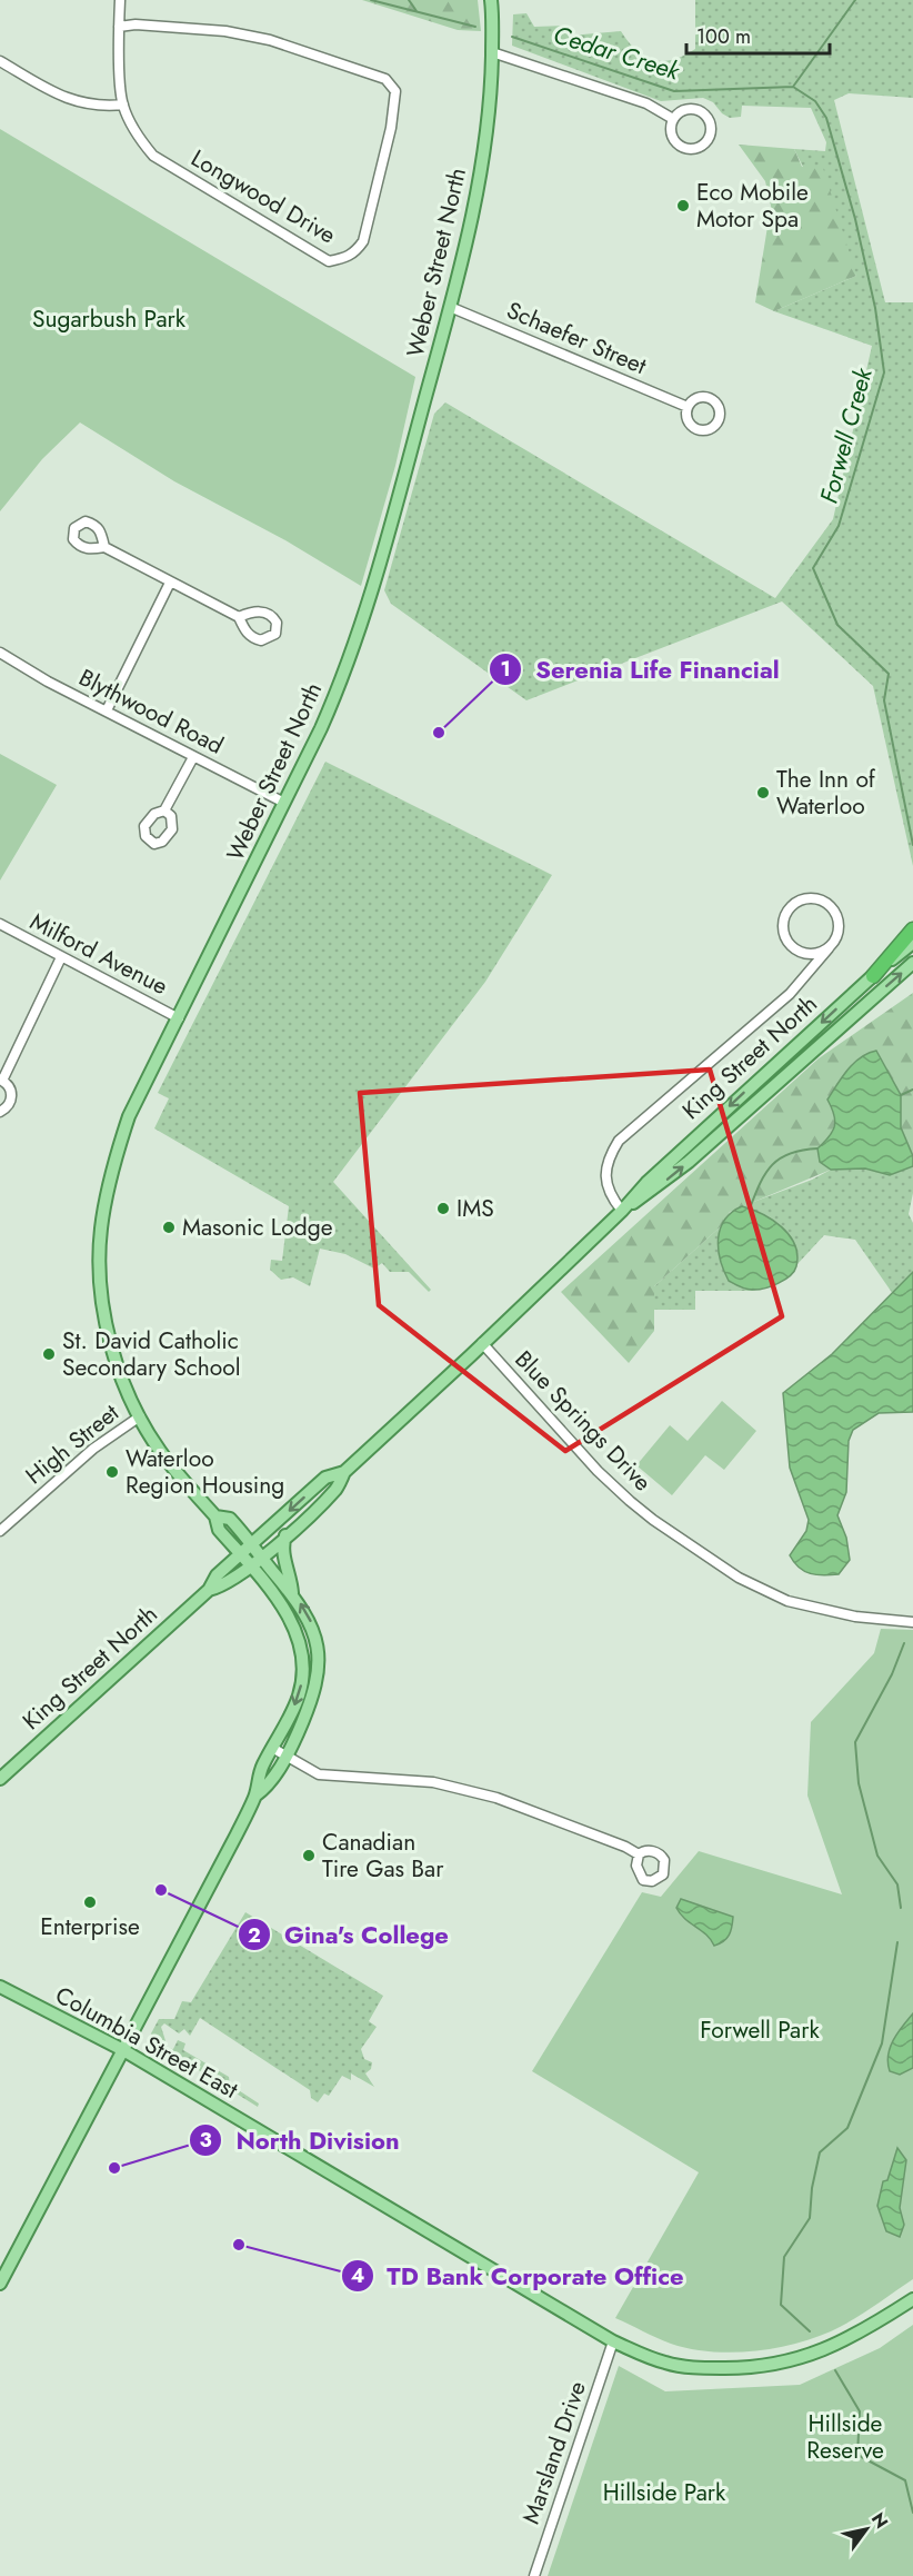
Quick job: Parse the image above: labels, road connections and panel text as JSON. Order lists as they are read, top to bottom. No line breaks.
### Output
{"streets":{"main road":["Weber Street North","King Street North","Columbia Street East"],"street":["Longwood Drive","Schaefer Street","Blythwood Road","Milford Avenue","Blue Springs Drive","High Street","Marsland Drive"]},"crossings":[["Weber Street North","Schaefer Street"],["Weber Street North","Blythwood Road"],["Weber Street North","Milford Avenue"],["Weber Street North","King Street North"],["Weber Street North","High Street"],["Weber Street North","Columbia Street East"],["King Street North","Blue Springs Drive"],["Columbia Street East","Marsland Drive"]],"water":["Cedar Creek","Forwell Creek"],"parks":["Sugarbush Park","Forwell Park","Hillside Reserve","Hillside Park"],"places":["Eco Mobile Motor Spa","Serenia Life Financial","The Inn of Waterloo","IMS","Masonic Lodge","St. David Catholic Secondary School","Waterloo Region Housing","Canadian Tire Gas Bar","Gina's College","Enterprise","North Division","TD Bank Corporate Office"],"scale_bar":"100 m","north":"top right"}
